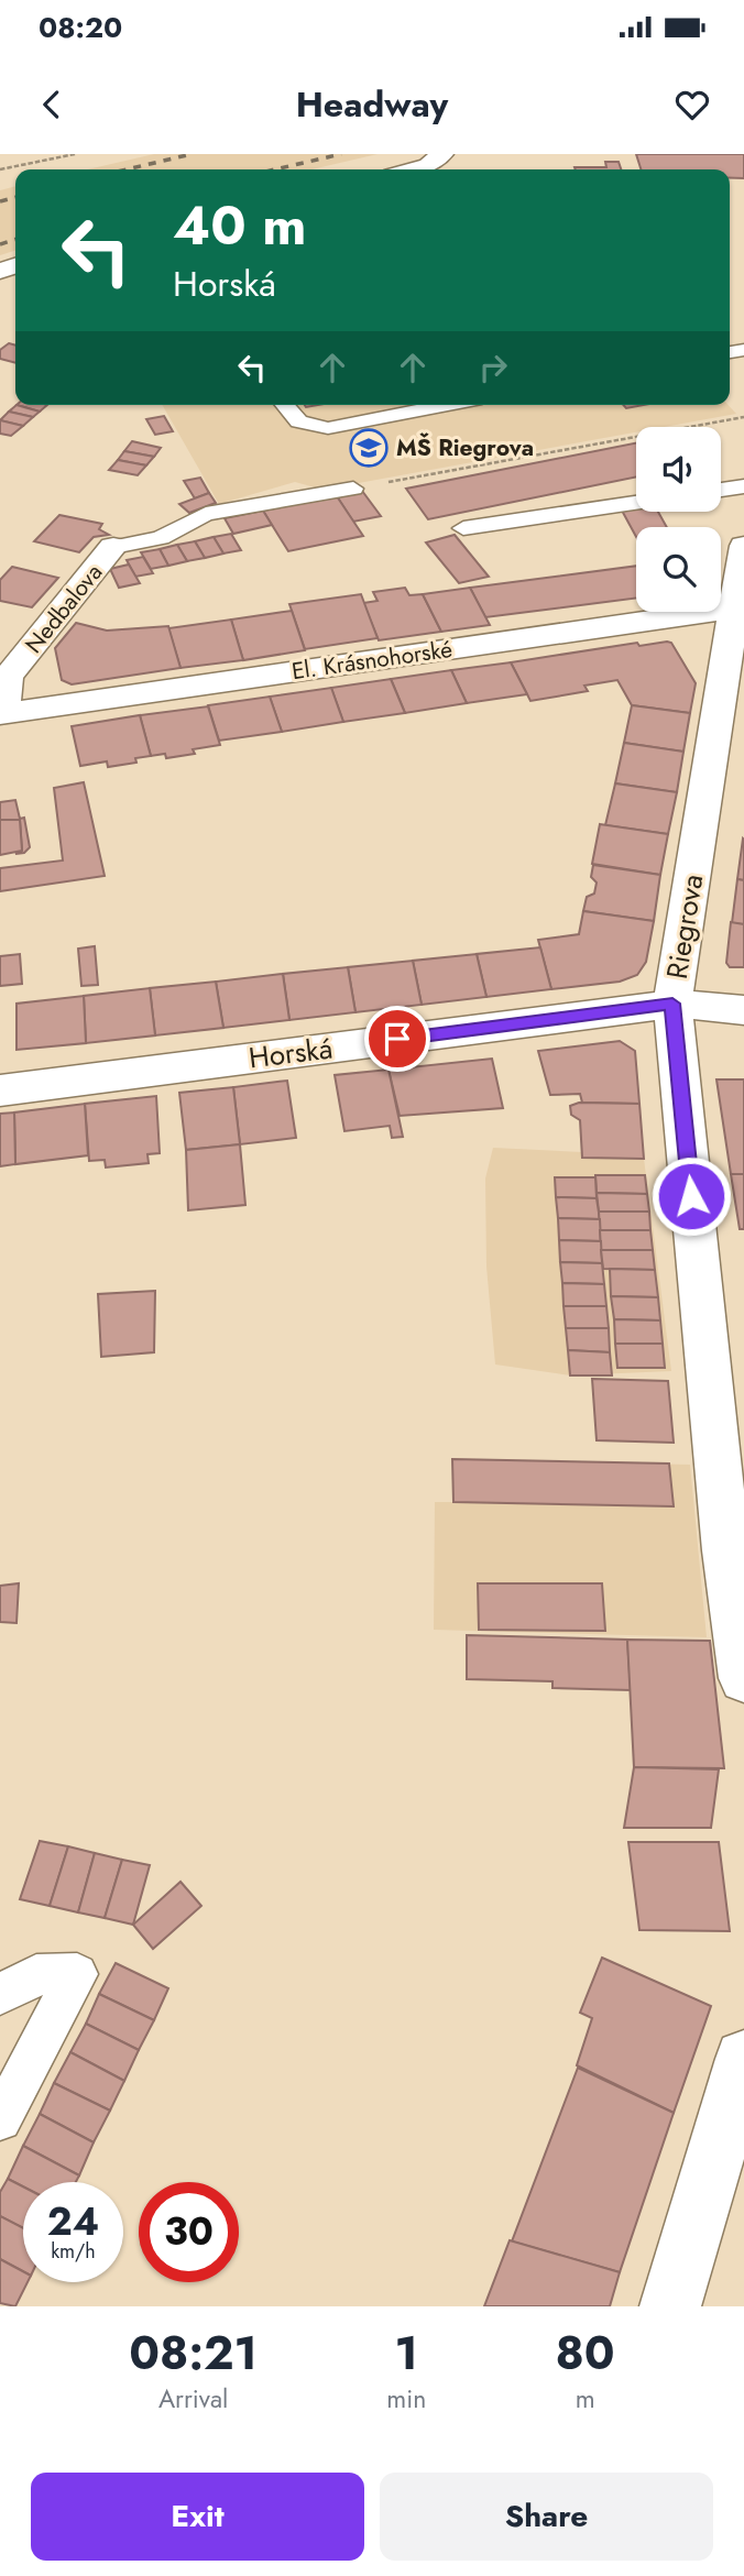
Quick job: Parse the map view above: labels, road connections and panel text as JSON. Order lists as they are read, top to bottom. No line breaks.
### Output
{"streets":{"street":["Nedbalova","El. Krásnohorské","Riegrova","Horská"]},"crossings":[["Nedbalova","El. Krásnohorské"],["El. Krásnohorské","Riegrova"],["Riegrova","Horská"]],"places":{"school or university":["MŠ Riegrova"]},"page":{"status":"08:20","header":"Headway","turn":["40 m","Horská"],"speed":"24 km/h","limit":"30","eta":["08:21","Arrival","1","min","80","m"],"buttons":["Exit","Share"]}}
